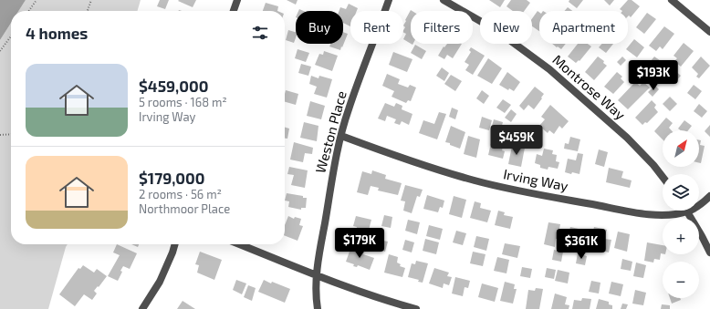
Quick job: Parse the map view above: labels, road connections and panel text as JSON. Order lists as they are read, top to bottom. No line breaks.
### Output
{"streets":{"street":["Montrose Way","Weston Place","Irving Way"]},"crossings":[["Weston Place","Irving Way"]],"north":"top right","page":{"chip":["Buy","Rent","Filters","New","Apartment"],"heading":"4 homes","list":[{"name":"$459,000","note":"5 rooms · 168 m² · Irving Way"},{"name":"$179,000","note":"2 rooms · 56 m² · Northmoor Place"}],"price":["$193K","$459K","$179K","$361K"],"map_buttons":["+","−"]}}
